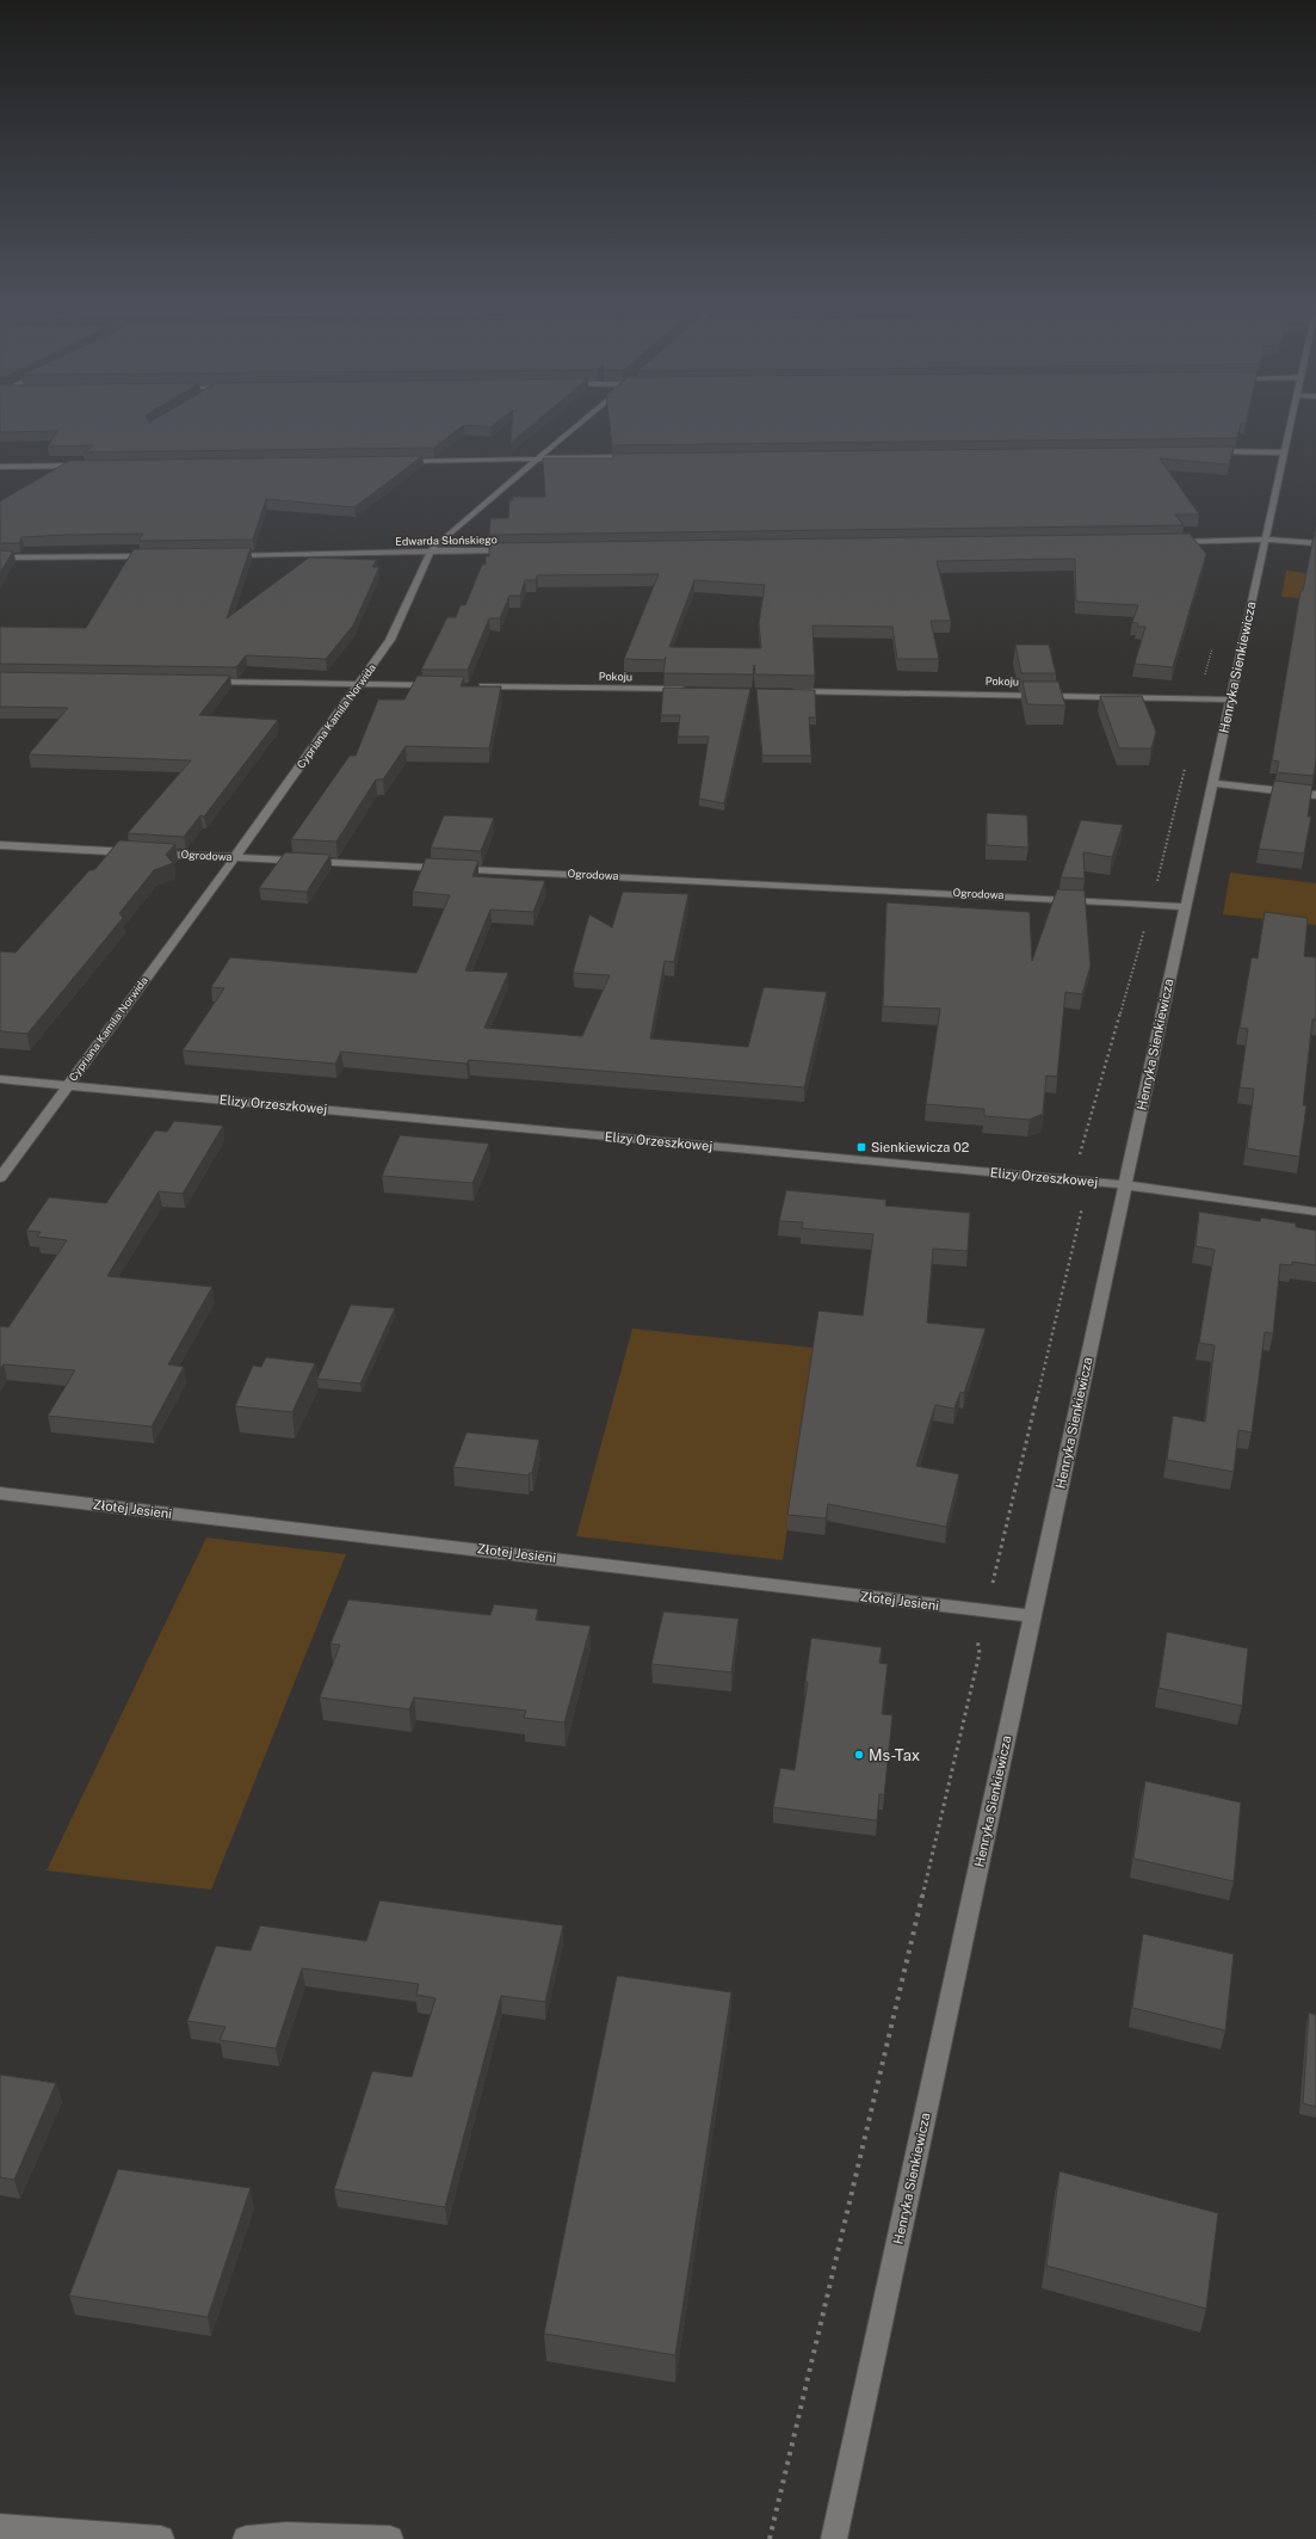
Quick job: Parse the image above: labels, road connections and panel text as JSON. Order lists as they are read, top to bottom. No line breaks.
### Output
{"streets":{"street":["Edwarda Słońskiego","Henryka Sienkiewicza","Pokoju","Cypriana Kamila Norwida","Ogrodowa","Elizy Orzeszkowej","Złotej Jesieni"]},"crossings":[["Edwarda Słońskiego","Cypriana Kamila Norwida"],["Henryka Sienkiewicza","Pokoju"],["Henryka Sienkiewicza","Ogrodowa"],["Henryka Sienkiewicza","Elizy Orzeszkowej"],["Henryka Sienkiewicza","Złotej Jesieni"],["Cypriana Kamila Norwida","Ogrodowa"],["Cypriana Kamila Norwida","Elizy Orzeszkowej"]],"places":{"transit":["Sienkiewicza 02"],"other":["Ms-Tax"]}}
